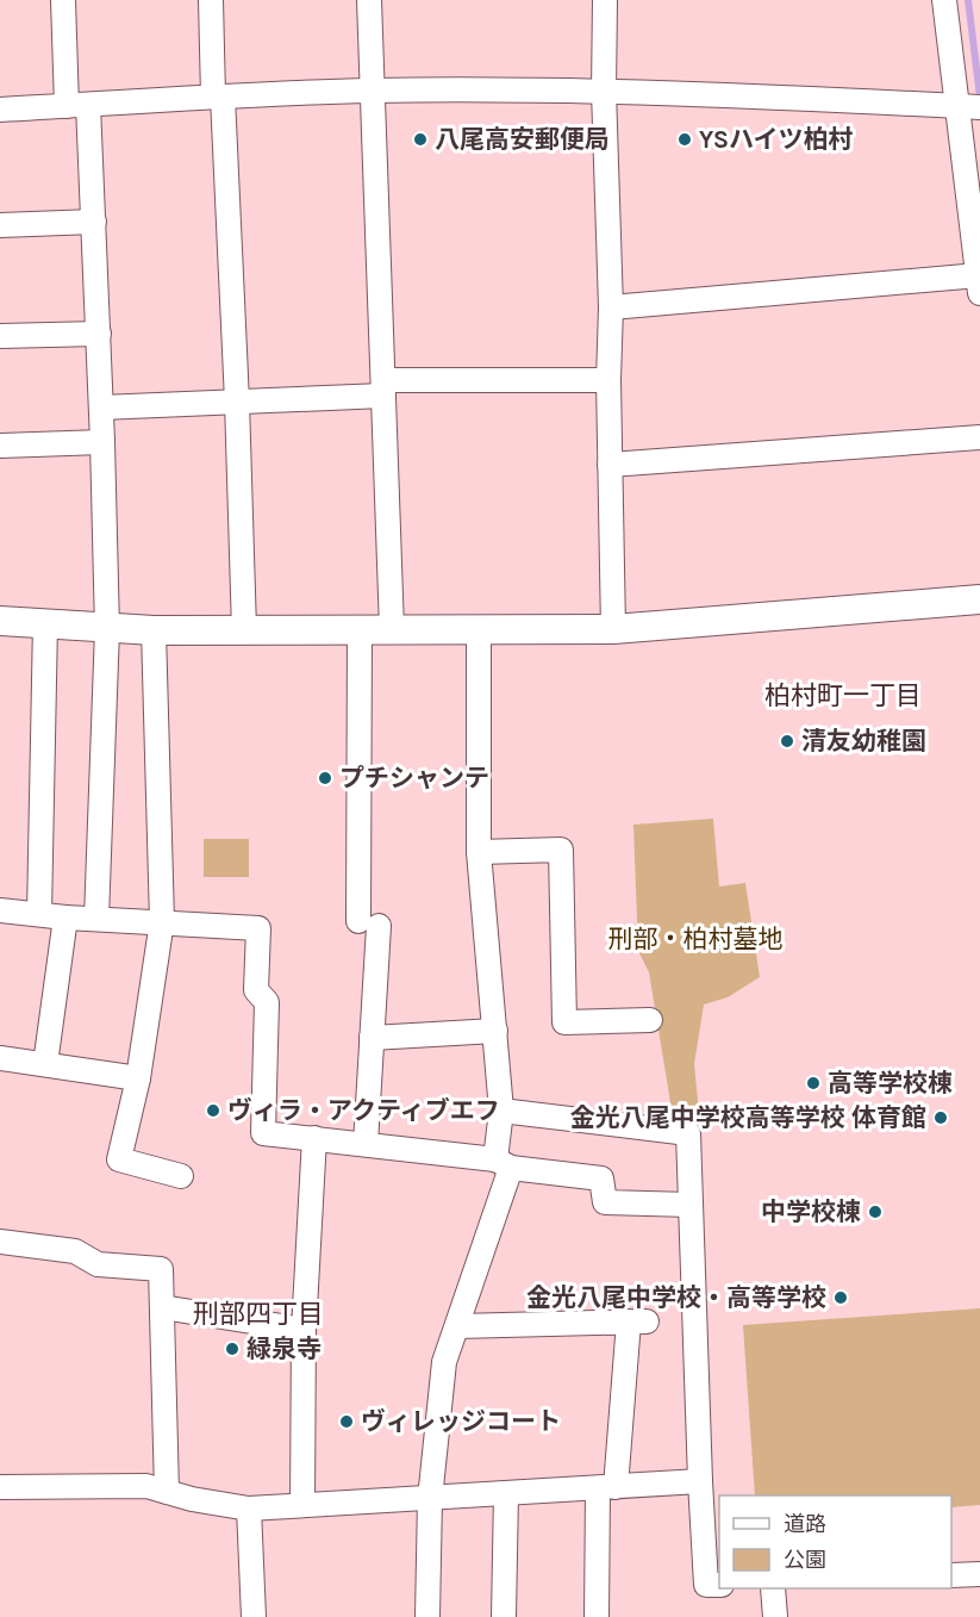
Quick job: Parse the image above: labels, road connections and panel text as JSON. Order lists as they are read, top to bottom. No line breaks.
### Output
{"districts":["柏村町一丁目","刑部四丁目"],"parks":["刑部・柏村墓地"],"places":["八尾高安郵便局","YSハイツ柏村","清友幼稚園","プチシャンテ","高等学校棟","ヴィラ・アクティブエフ","金光八尾中学校高等学校 体育館","中学校棟","金光八尾中学校・高等学校","緑泉寺","ヴィレッジコート"],"legend":["道路","公園"]}
